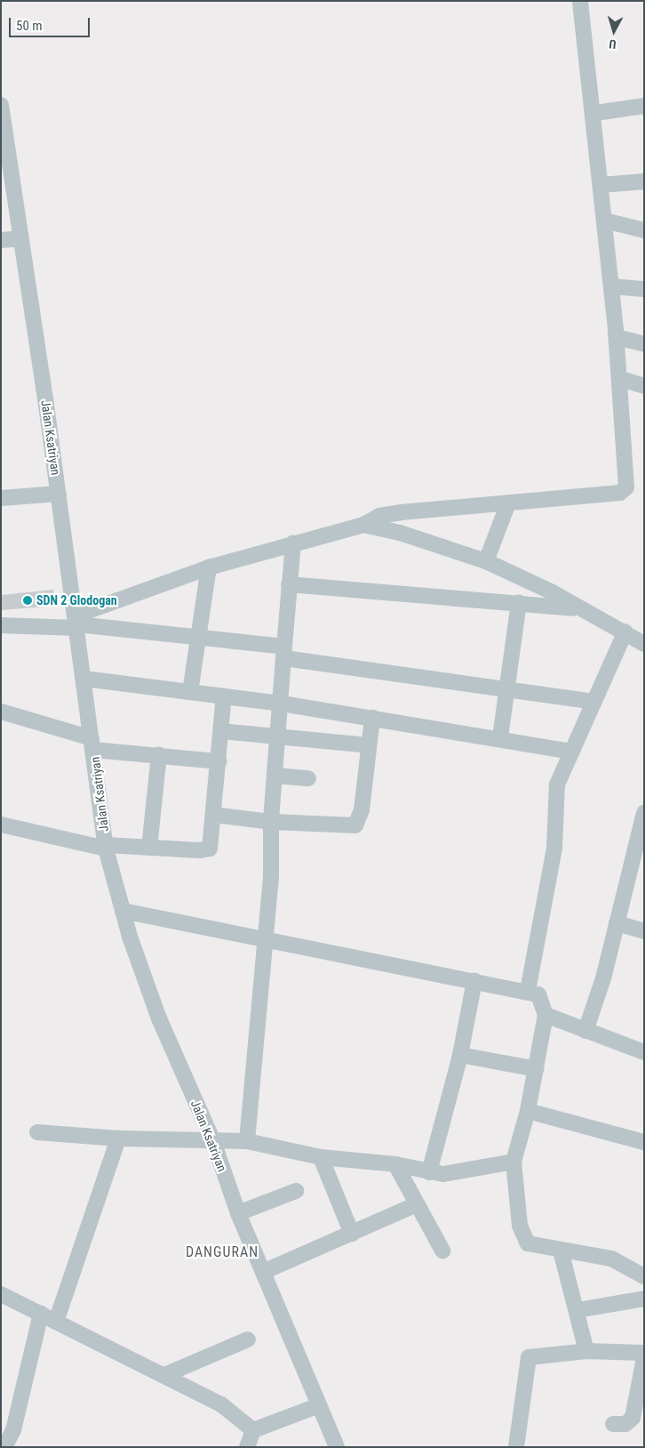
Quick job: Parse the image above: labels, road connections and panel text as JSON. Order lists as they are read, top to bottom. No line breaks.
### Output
{"streets":{"street":["Jalan Ksatriyan"]},"districts":["DANGURAN"],"places":["SDN 2 Glodogan"],"scale_bar":"50 m","north":"bottom"}
